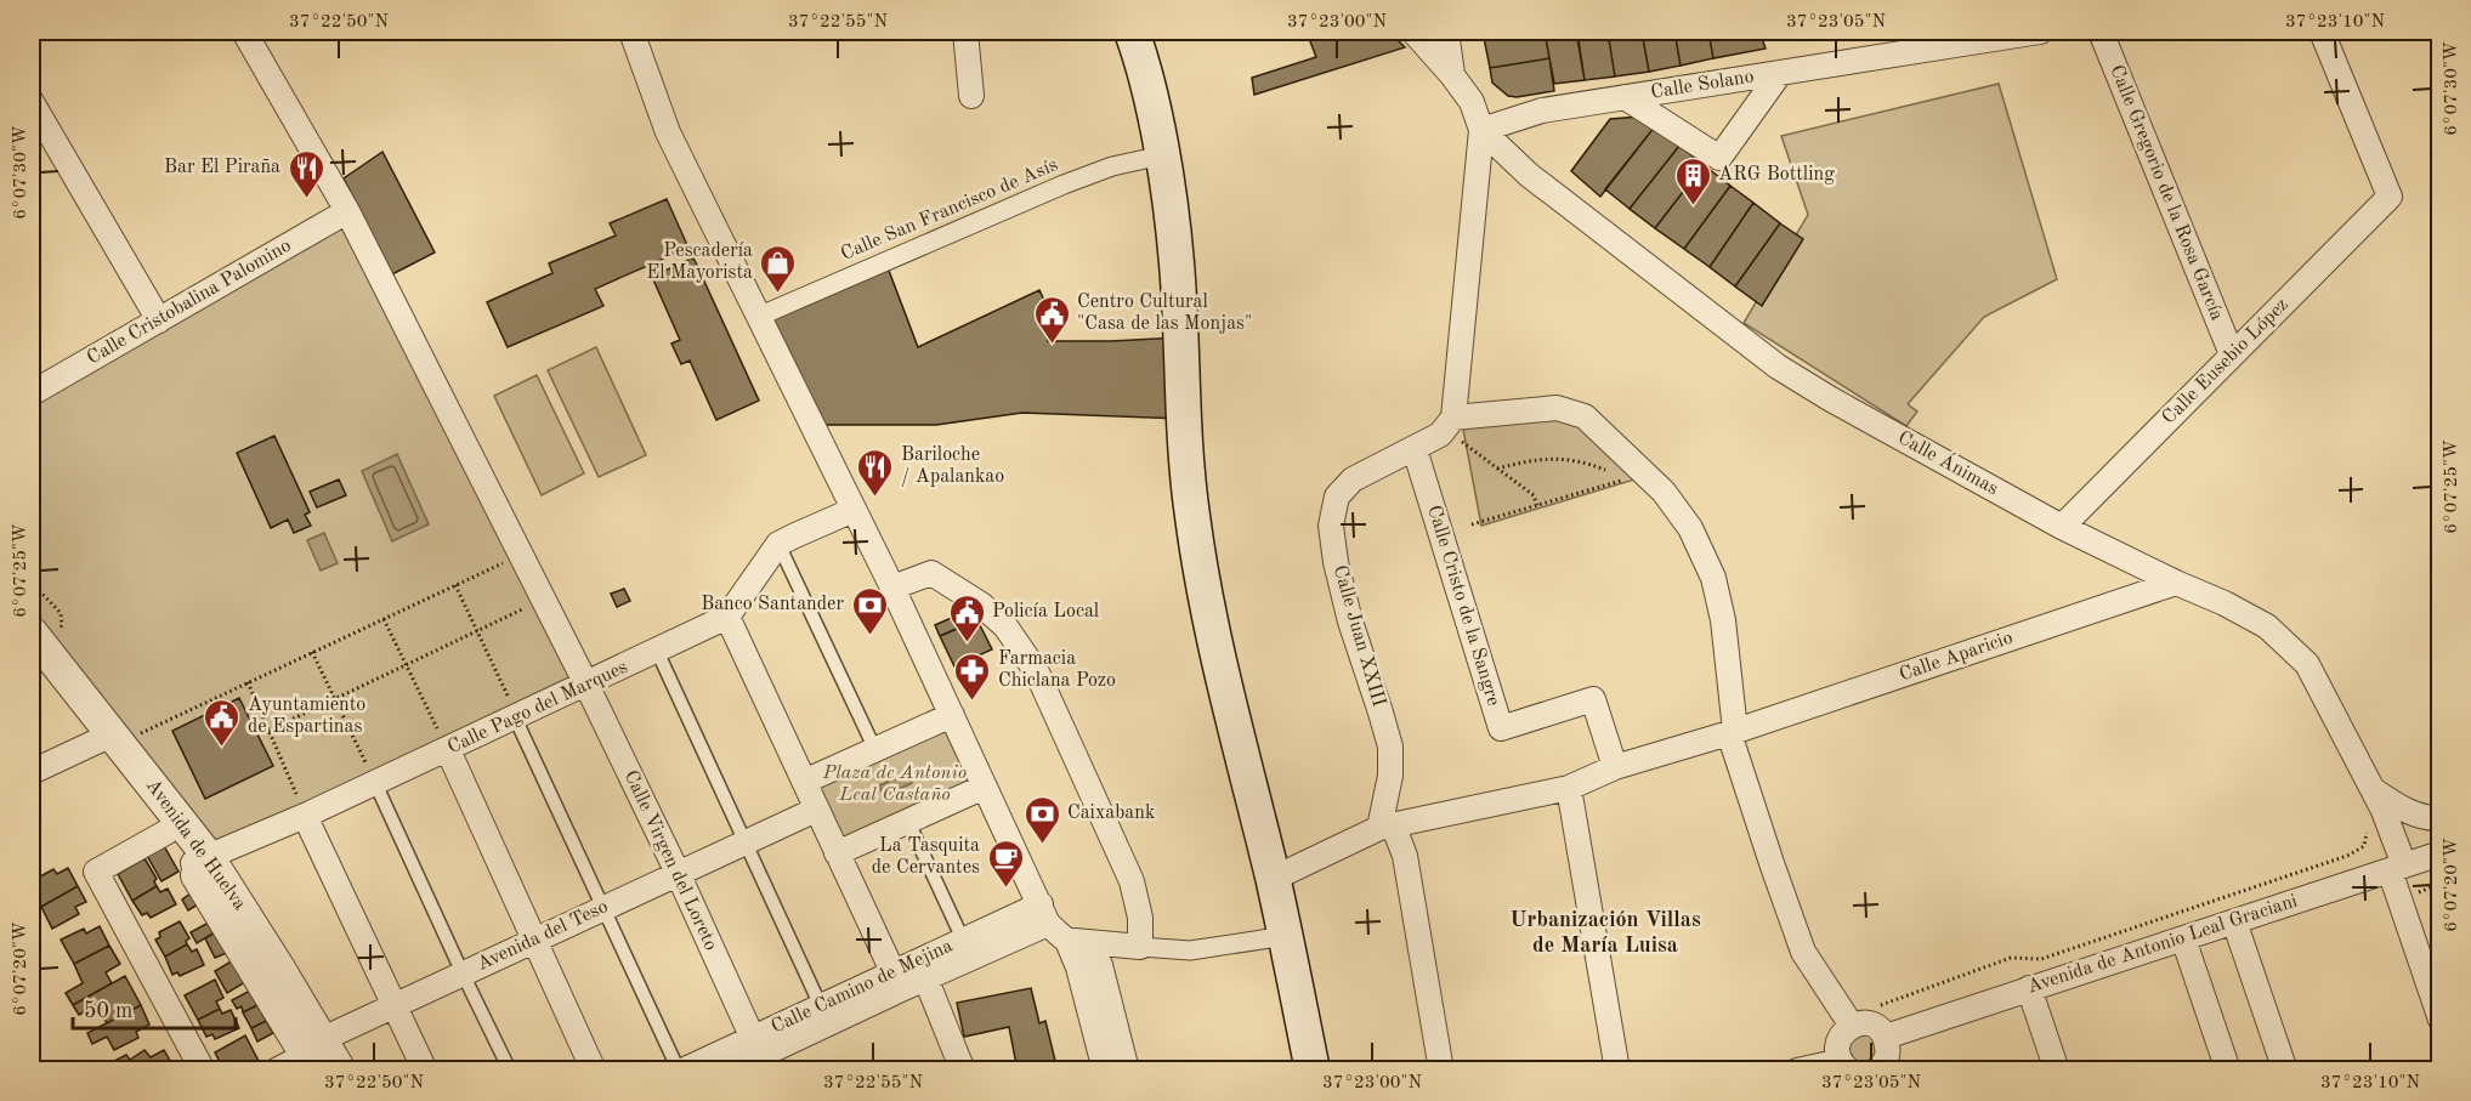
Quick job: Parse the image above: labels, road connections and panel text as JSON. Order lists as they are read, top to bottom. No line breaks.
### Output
{"streets":{"street":["Calle Solano","Calle Gregorio de la Rosa García","Calle San Francisco de Asís","Calle Cristobalina Palomino","Calle Eusebio López","Calle Ánimas","Calle Cristo de la Sangre","Calle Juan XXIII","Calle Aparicio","Calle Pago del Marques","Avenida de Huelva","Calle Virgen del Loreto","Avenida del Teso","Avenida de Antonio Leal Graciani","Calle Camino de Mejina"]},"crossings":[["Calle Solano","Calle Ánimas"],["Calle Gregorio de la Rosa García","Calle Eusebio López"],["Calle Cristobalina Palomino","Calle Virgen del Loreto"],["Calle Eusebio López","Calle Ánimas"],["Calle Ánimas","Calle Aparicio"],["Calle Ánimas","Avenida de Antonio Leal Graciani"],["Calle Cristo de la Sangre","Calle Juan XXIII"],["Calle Cristo de la Sangre","Calle Aparicio"],["Calle Juan XXIII","Calle Aparicio"],["Calle Pago del Marques","Avenida de Huelva"],["Calle Pago del Marques","Calle Virgen del Loreto"],["Avenida de Huelva","Avenida del Teso"],["Calle Virgen del Loreto","Avenida del Teso"],["Calle Virgen del Loreto","Calle Camino de Mejina"]],"districts":["Urbanización Villas de María Luisa"],"parks":["Plaza de Antonio Leal Castaño"],"places":{"restaurant":["Bar El Piraña","Bariloche / Apalankao"],"building":["ARG Bottling"],"shop":["Pescadería El Mayorista"],"public building":["Centro Cultural \"Casa de las Monjas\"","Policía Local","Ayuntamiento de Espartinas"],"bank":["Banco Santander","Caixabank"],"pharmacy":["Farmacia Chiclana Pozo"],"cafe":["La Tasquita de Cervantes"]},"scale_bar":"50 m","coordinates":["37°22'50\"N","37°22'55\"N","37°23'00\"N","37°23'05\"N","37°23'10\"N","6°07'30\"W","6°07'25\"W","6°07'20\"W"]}
